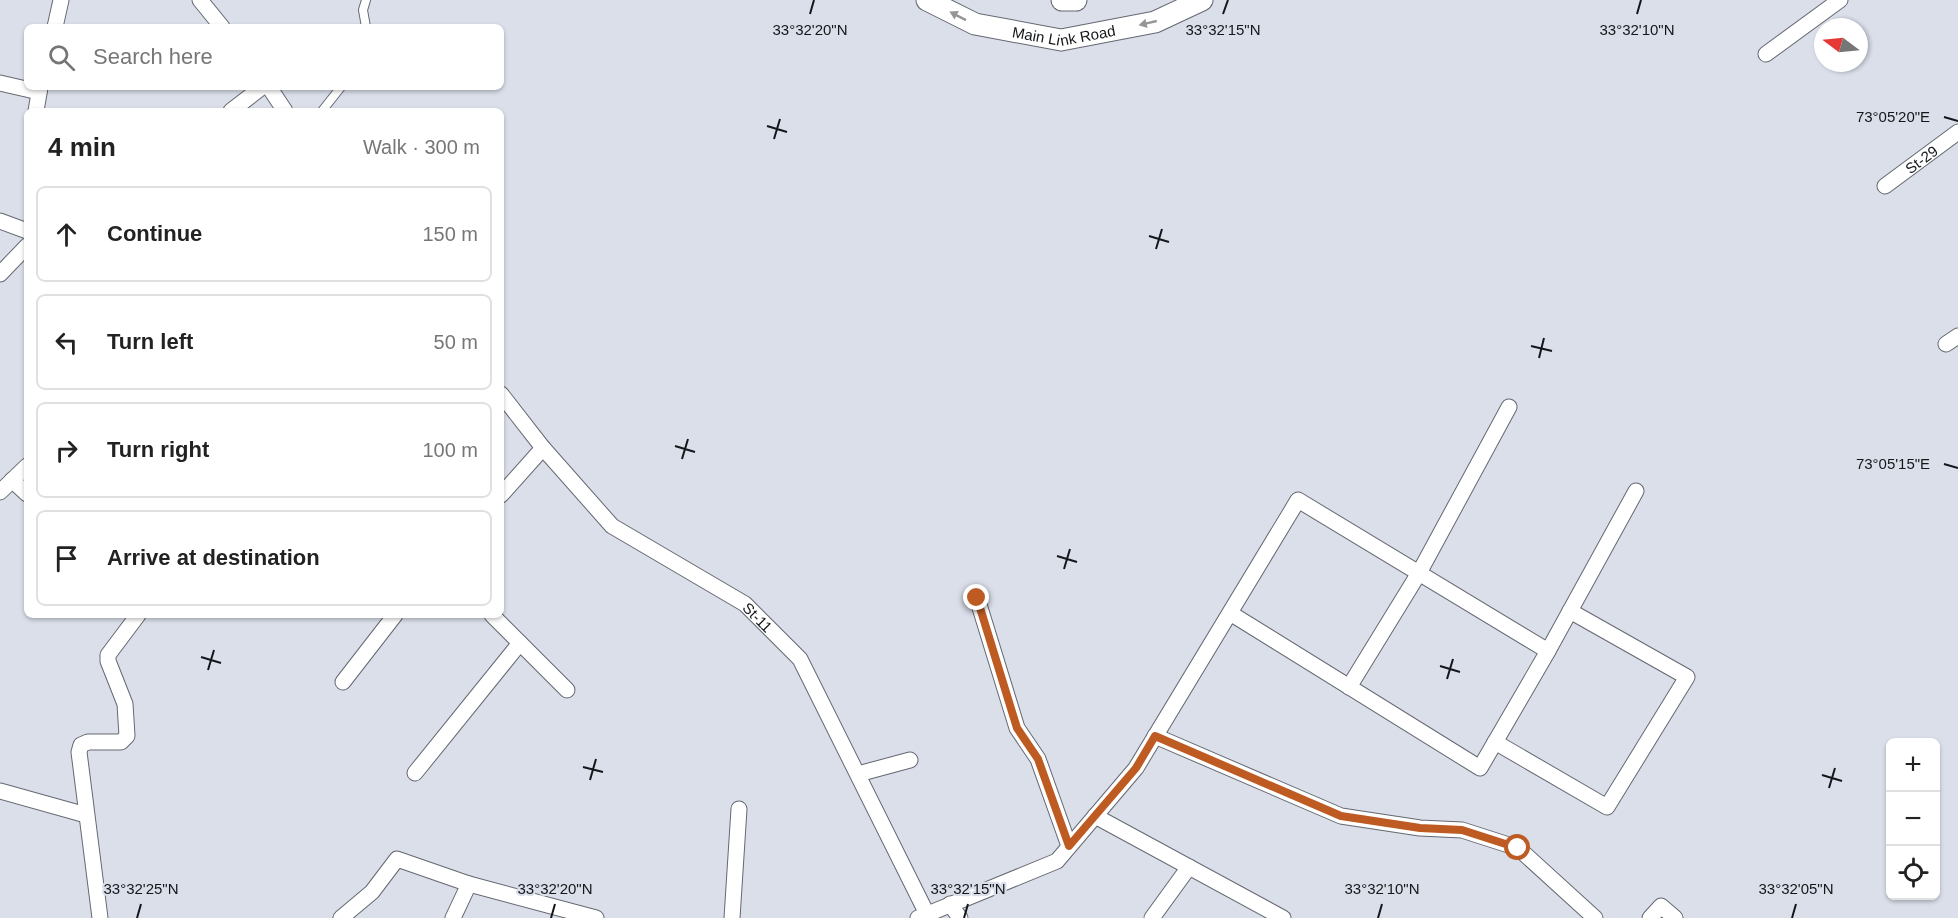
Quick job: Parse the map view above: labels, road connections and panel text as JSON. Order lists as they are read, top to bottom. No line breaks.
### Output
{"streets":{"street":["Main Link Road","St-29","St-11"]},"one_way":["Main Link Road"],"north":"left","page":{"search":"Search here","heading":["4 min","Walk · 300 m"],"list":[["Continue","150 m"],["Turn left","50 m"],["Turn right","100 m"],"Arrive at destination"],"map_buttons":["+","−"]},"coordinates":["33°32'20\"N","33°32'15\"N","33°32'10\"N","73°05'20\"E","73°05'15\"E","33°32'25\"N","33°32'05\"N"]}
